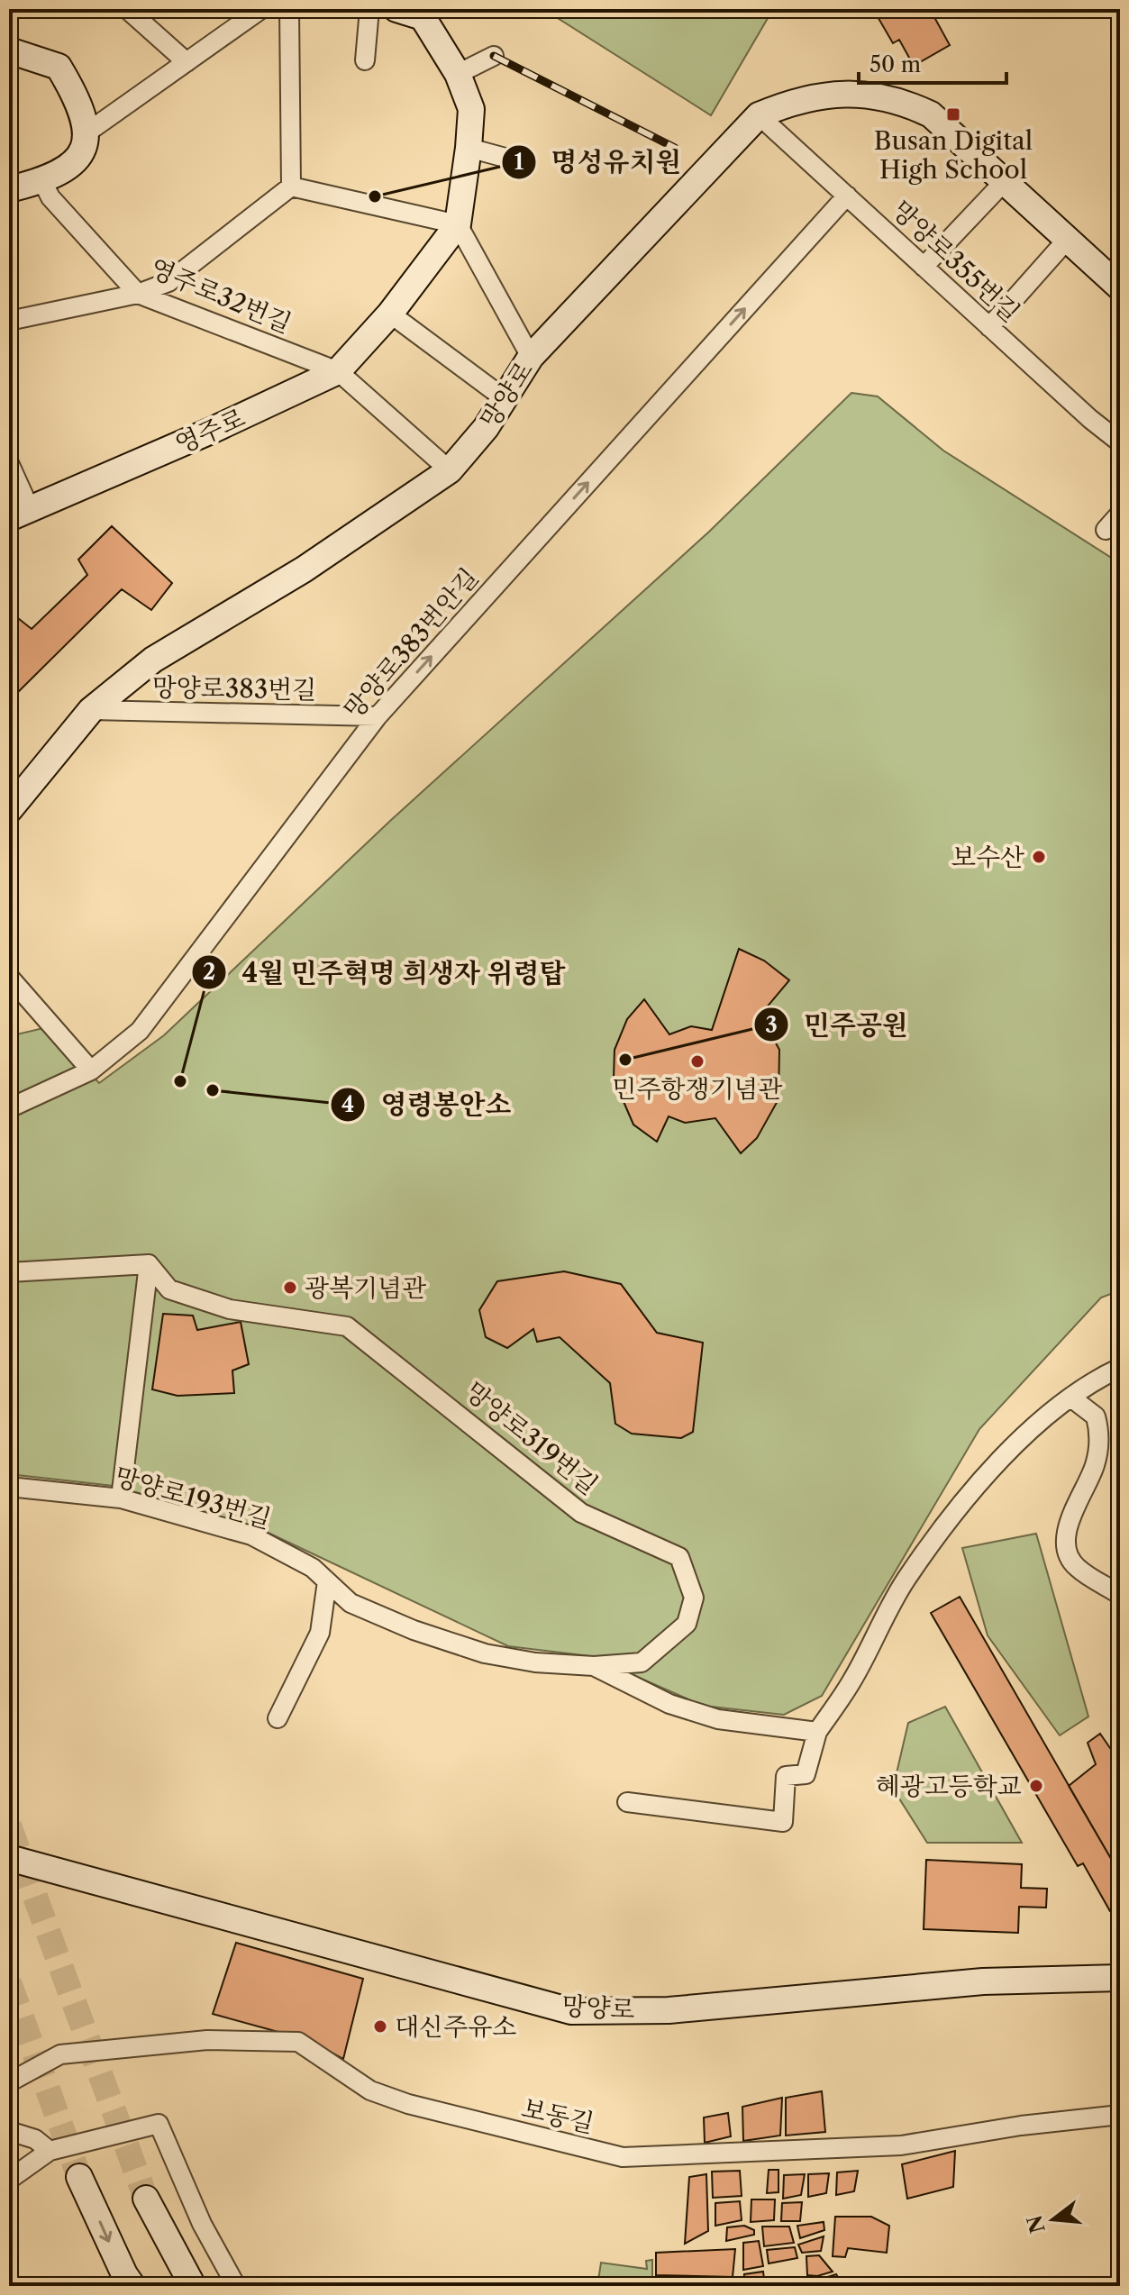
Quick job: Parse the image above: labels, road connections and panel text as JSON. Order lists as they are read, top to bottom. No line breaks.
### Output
{"streets":{"main road":["망양로","영주로"],"street":["망양로355번길","영주로32번길","망양로383번안길","망양로383번길","망양로319번길","망양로193번길","보동길"]},"crossings":[["망양로355번길","망양로"],["망양로355번길","망양로383번안길"],["영주로32번길","영주로"],["망양로","망양로383번길"],["망양로383번안길","망양로383번길"],["망양로319번길","망양로193번길"]],"one_way":["망양로383번안길"],"places":{"transit":["Busan Digital High School"],"other":["명성유치원","보수산","민주공원","민주항쟁기념관","4월 민주혁명 희생자 위령탑","영령봉안소","광복기념관","혜광고등학교","대신주유소"]},"scale_bar":"50 m","north":"left"}
